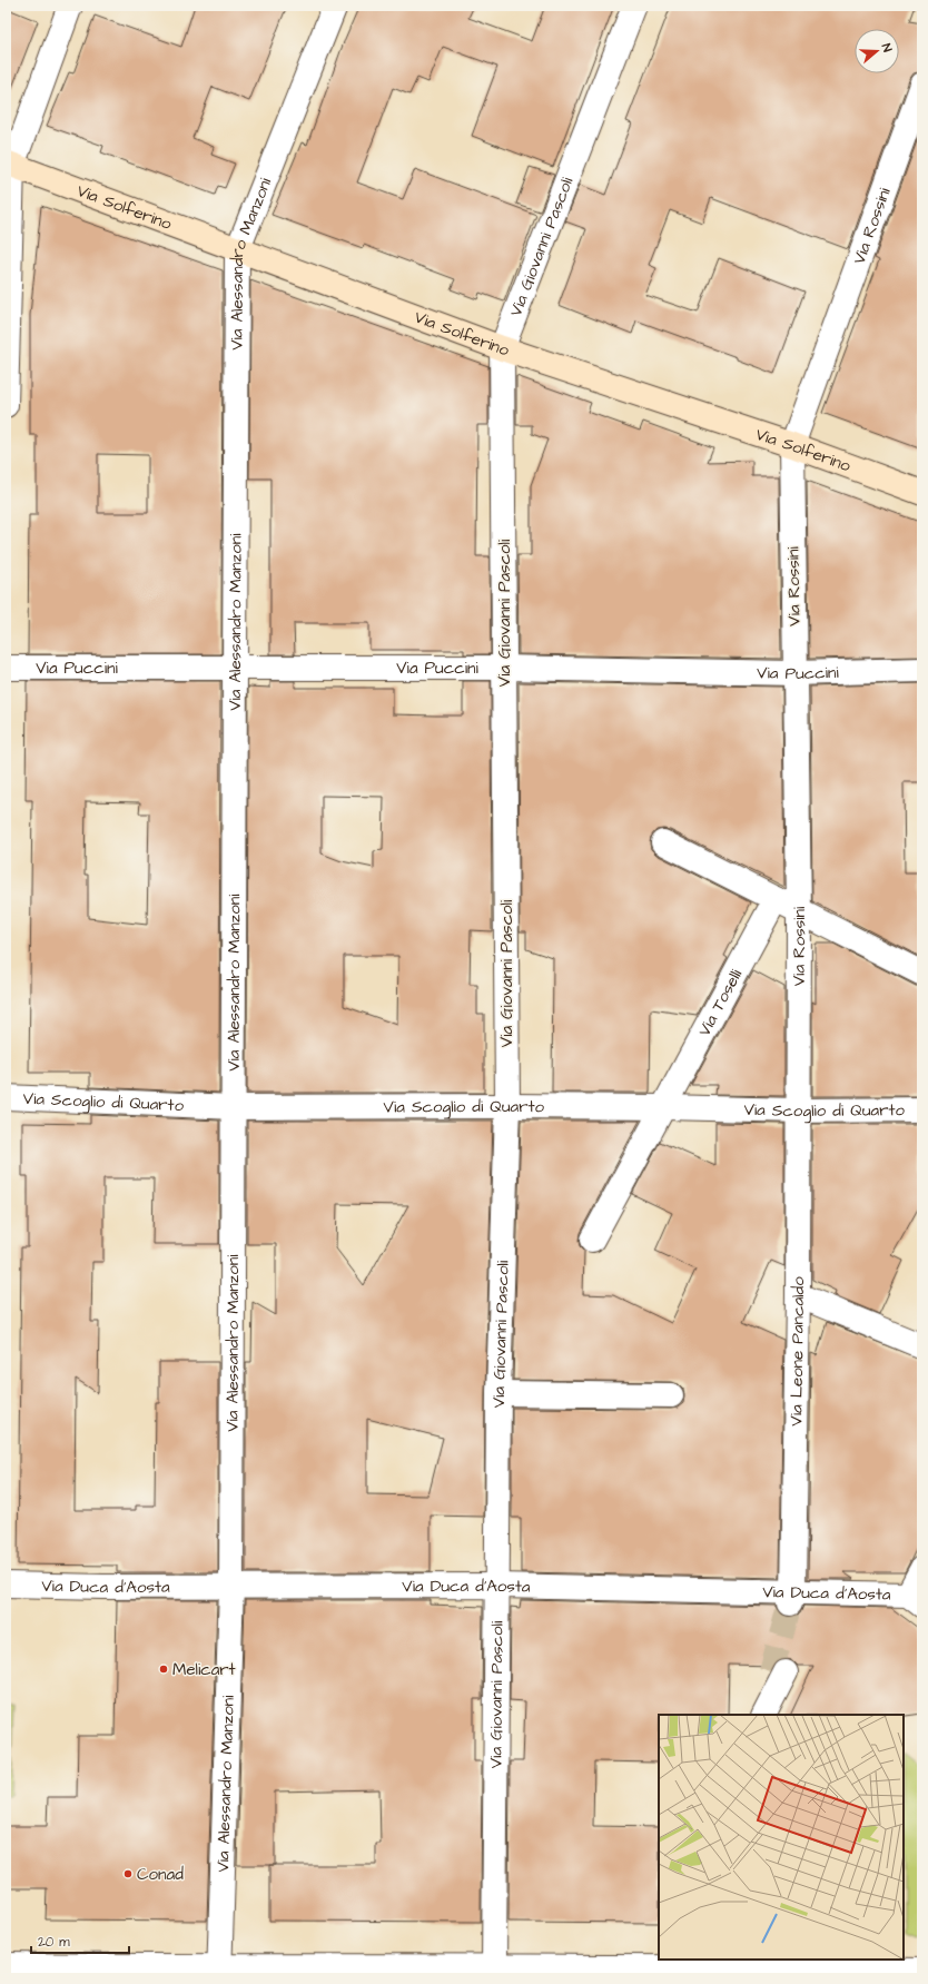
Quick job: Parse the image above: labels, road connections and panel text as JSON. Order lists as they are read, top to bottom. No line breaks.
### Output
{"streets":{"street":["Via Solferino","Via Rossini","Via Giovanni Pascoli","Via Alessandro Manzoni","Via Puccini","Via Toselli","Via Scoglio di Quarto","Via Leone Pancaldo","Via Duca d'Aosta"]},"crossings":[["Via Solferino","Via Rossini"],["Via Solferino","Via Giovanni Pascoli"],["Via Solferino","Via Alessandro Manzoni"],["Via Rossini","Via Puccini"],["Via Rossini","Via Scoglio di Quarto"],["Via Rossini","Via Leone Pancaldo"],["Via Giovanni Pascoli","Via Puccini"],["Via Giovanni Pascoli","Via Scoglio di Quarto"],["Via Giovanni Pascoli","Via Duca d'Aosta"],["Via Alessandro Manzoni","Via Puccini"],["Via Alessandro Manzoni","Via Scoglio di Quarto"],["Via Alessandro Manzoni","Via Duca d'Aosta"],["Via Toselli","Via Scoglio di Quarto"],["Via Scoglio di Quarto","Via Leone Pancaldo"],["Via Leone Pancaldo","Via Duca d'Aosta"]],"places":["Melicart","Conad"],"scale_bar":"20 m","north":"right"}
